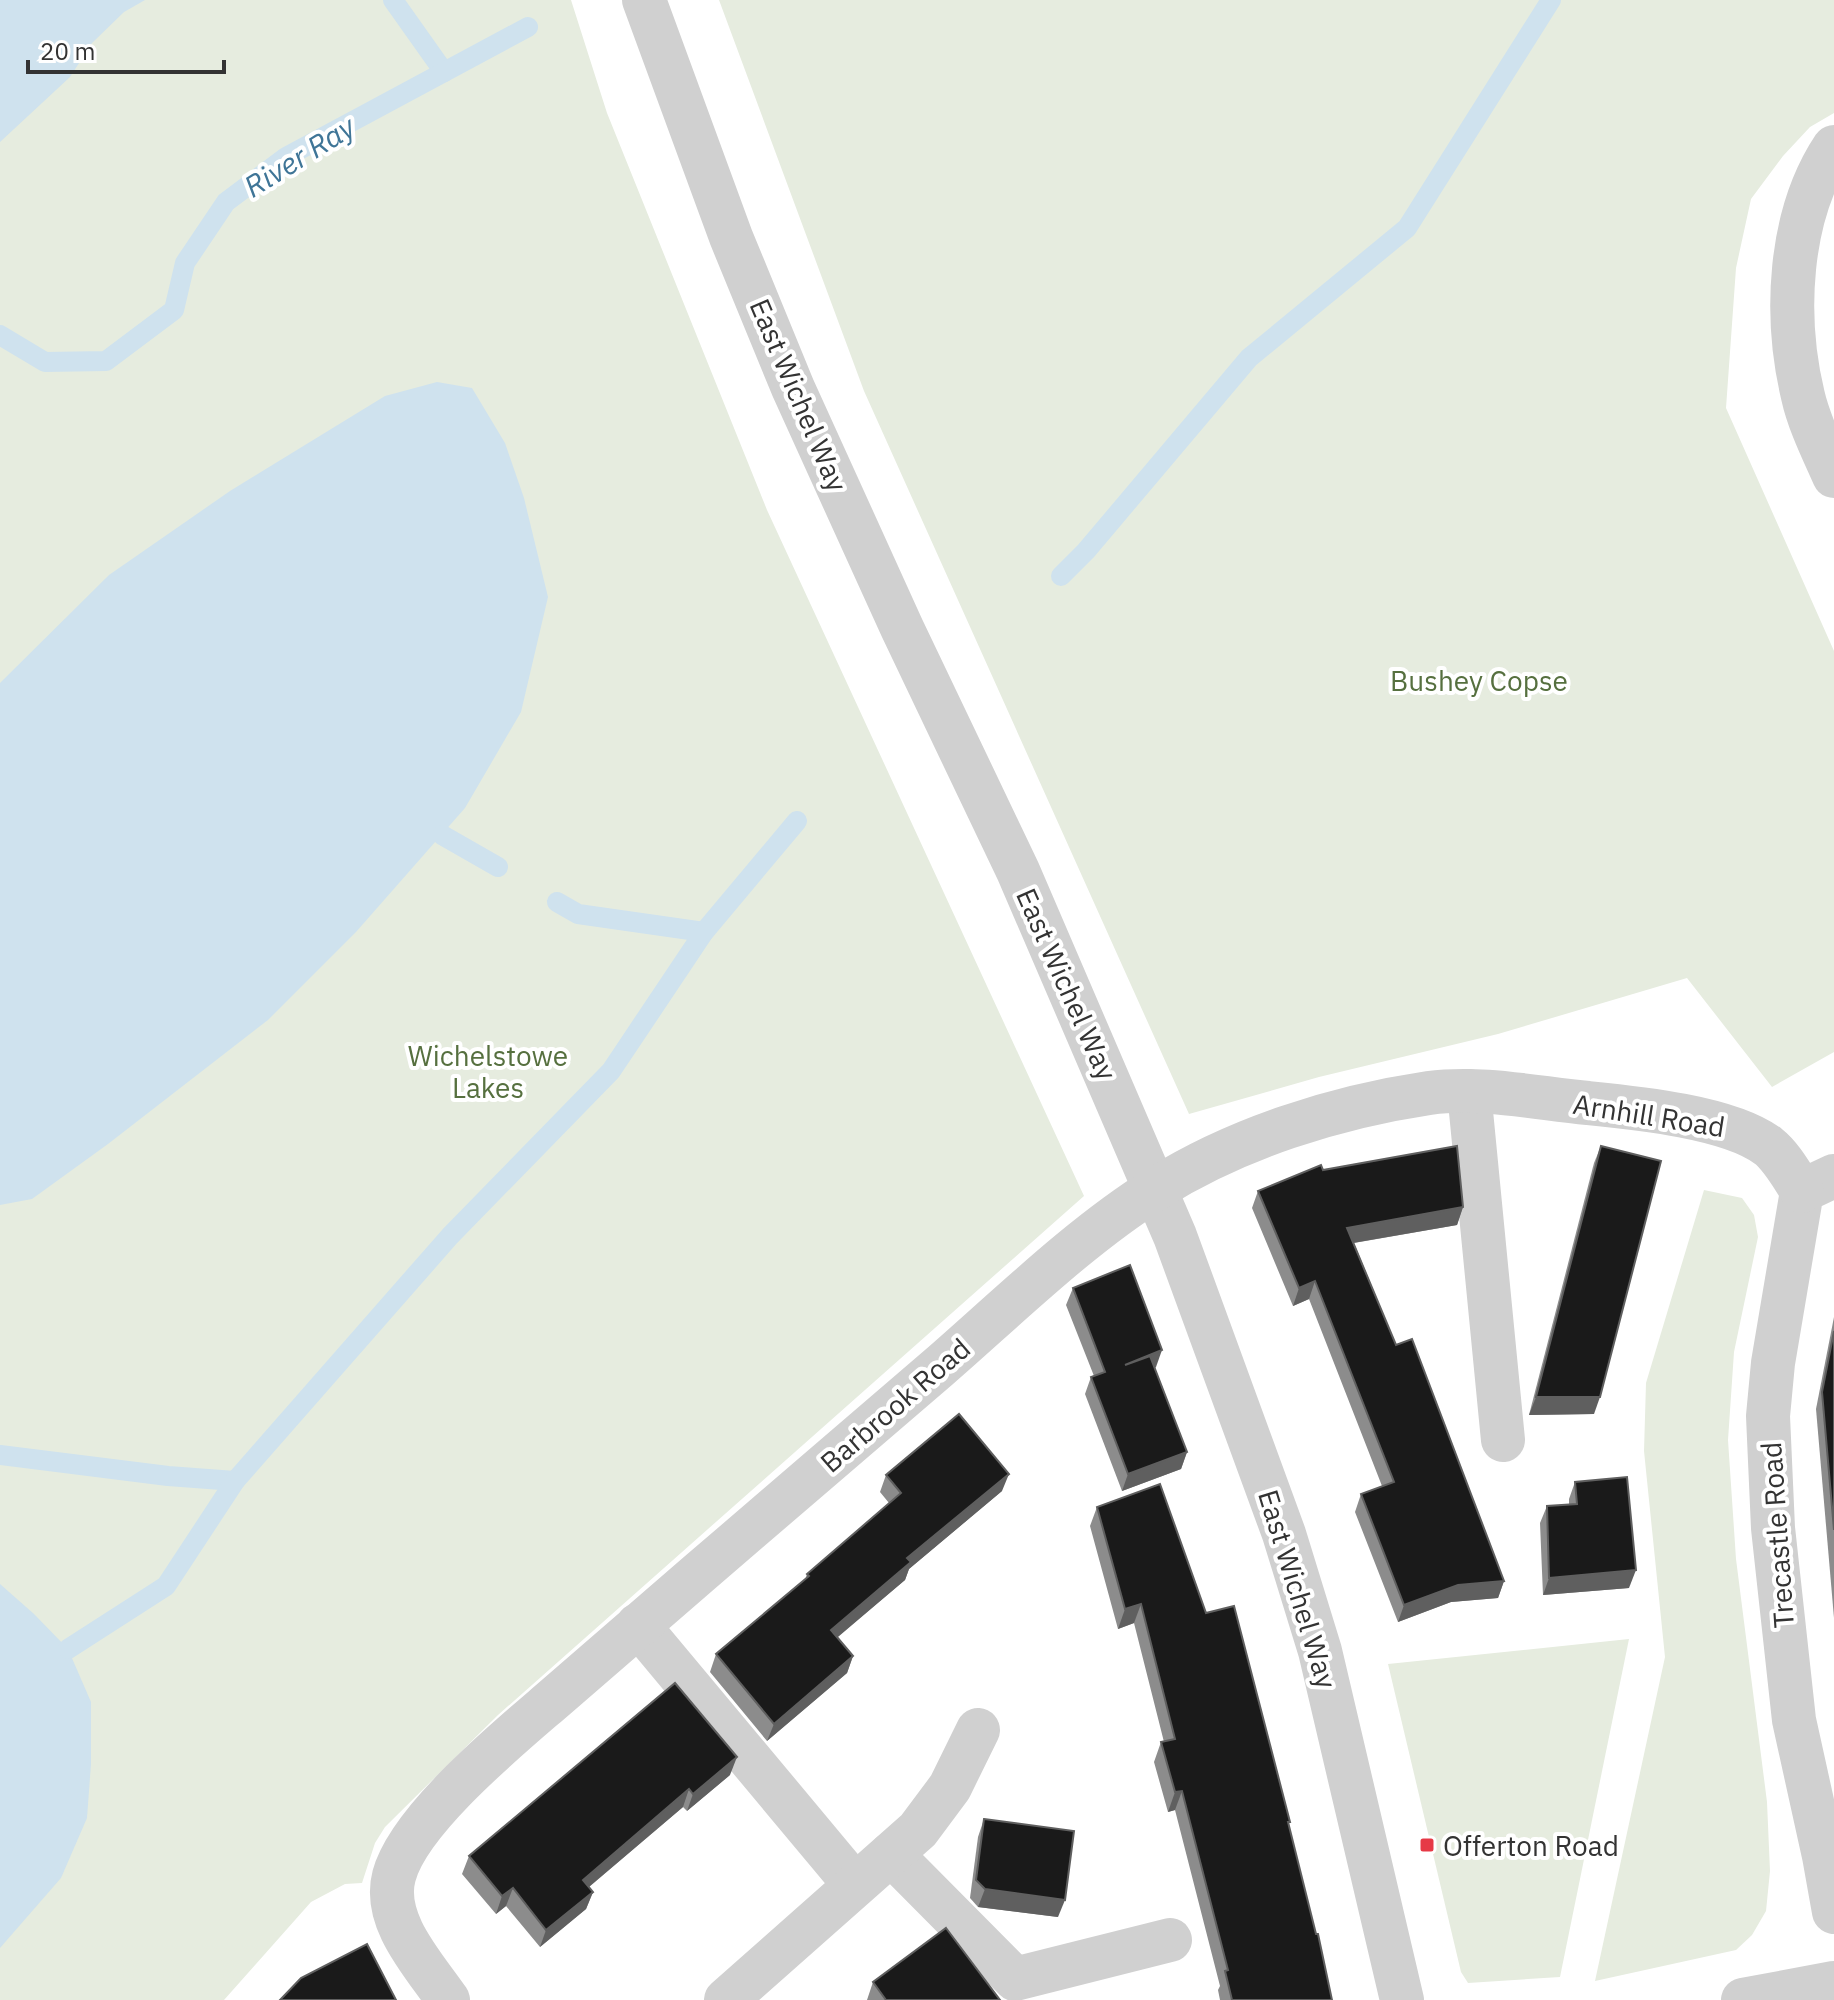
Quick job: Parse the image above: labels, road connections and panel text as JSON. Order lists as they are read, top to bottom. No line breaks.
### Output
{"streets":{"street":["East Wichel Way","Arnhill Road","Barbrook Road","Trecastle Road"]},"crossings":[["East Wichel Way","Arnhill Road"],["East Wichel Way","Barbrook Road"],["Arnhill Road","Barbrook Road"],["Arnhill Road","Trecastle Road"]],"water":["River Ray"],"parks":["Bushey Copse","Wichelstowe Lakes"],"places":{"transit":["Offerton Road"]},"scale_bar":"20 m"}
